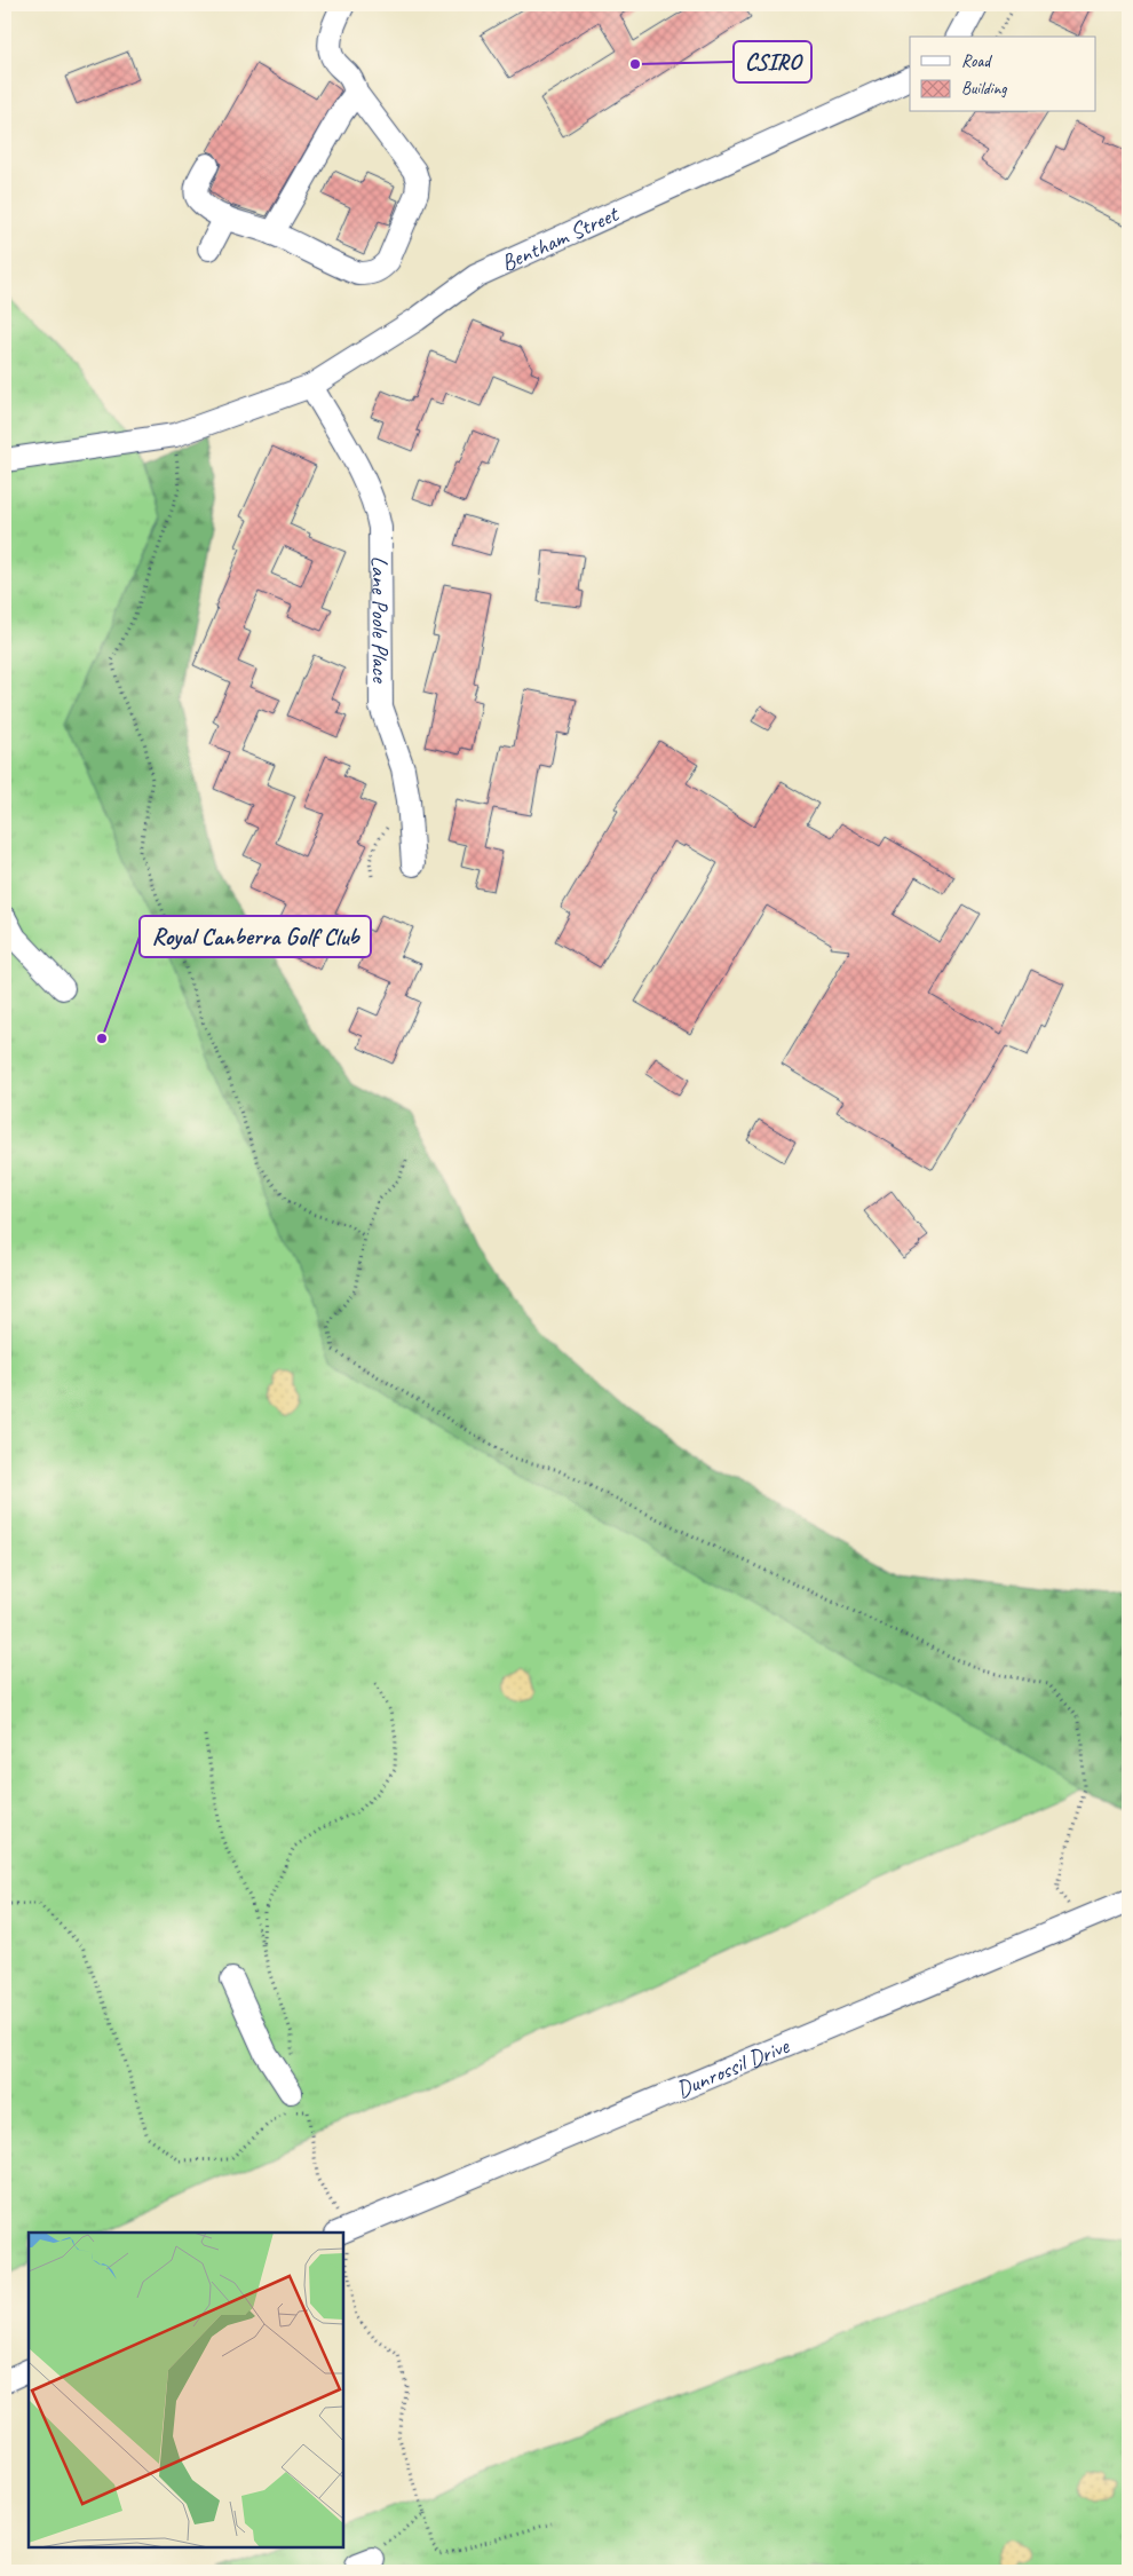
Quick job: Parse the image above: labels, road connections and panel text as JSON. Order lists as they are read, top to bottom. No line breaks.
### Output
{"streets":{"street":["Bentham Street","Lane Poole Place","Dunrossil Drive"]},"crossings":[["Bentham Street","Lane Poole Place"]],"places":["CSIRO","Royal Canberra Golf Club"],"legend":["Road","Building"]}
